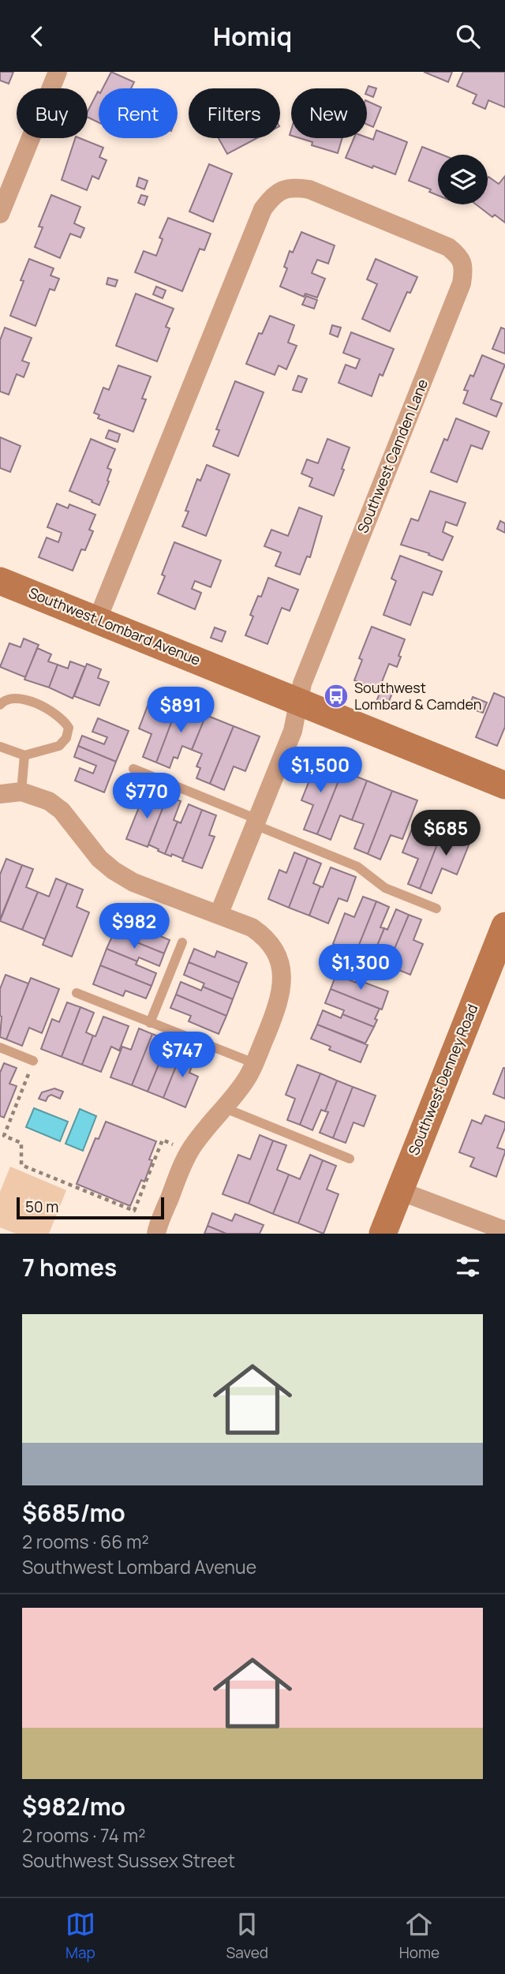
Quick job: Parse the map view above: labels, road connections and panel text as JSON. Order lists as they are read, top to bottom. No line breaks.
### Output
{"streets":{"street":["Southwest Camden Lane","Southwest Lombard Avenue","Southwest Denney Road"]},"crossings":[["Southwest Camden Lane","Southwest Lombard Avenue"]],"places":{"bus stop":["Southwest Lombard & Camden"]},"scale_bar":"50 m","page":{"header":"Homiq","chip":["Buy","Rent","Filters","New"],"price":["$891","$1,500","$770","$685","$982","$1,300","$747"],"scale":"50 m","heading":"7 homes","list":[{"name":"$685/mo","note":"2 rooms · 66 m² · Southwest Lombard Avenue"},{"name":"$982/mo","note":"2 rooms · 74 m² · Southwest Sussex Street"}],"tabs":["Map","Saved","Home"]}}
